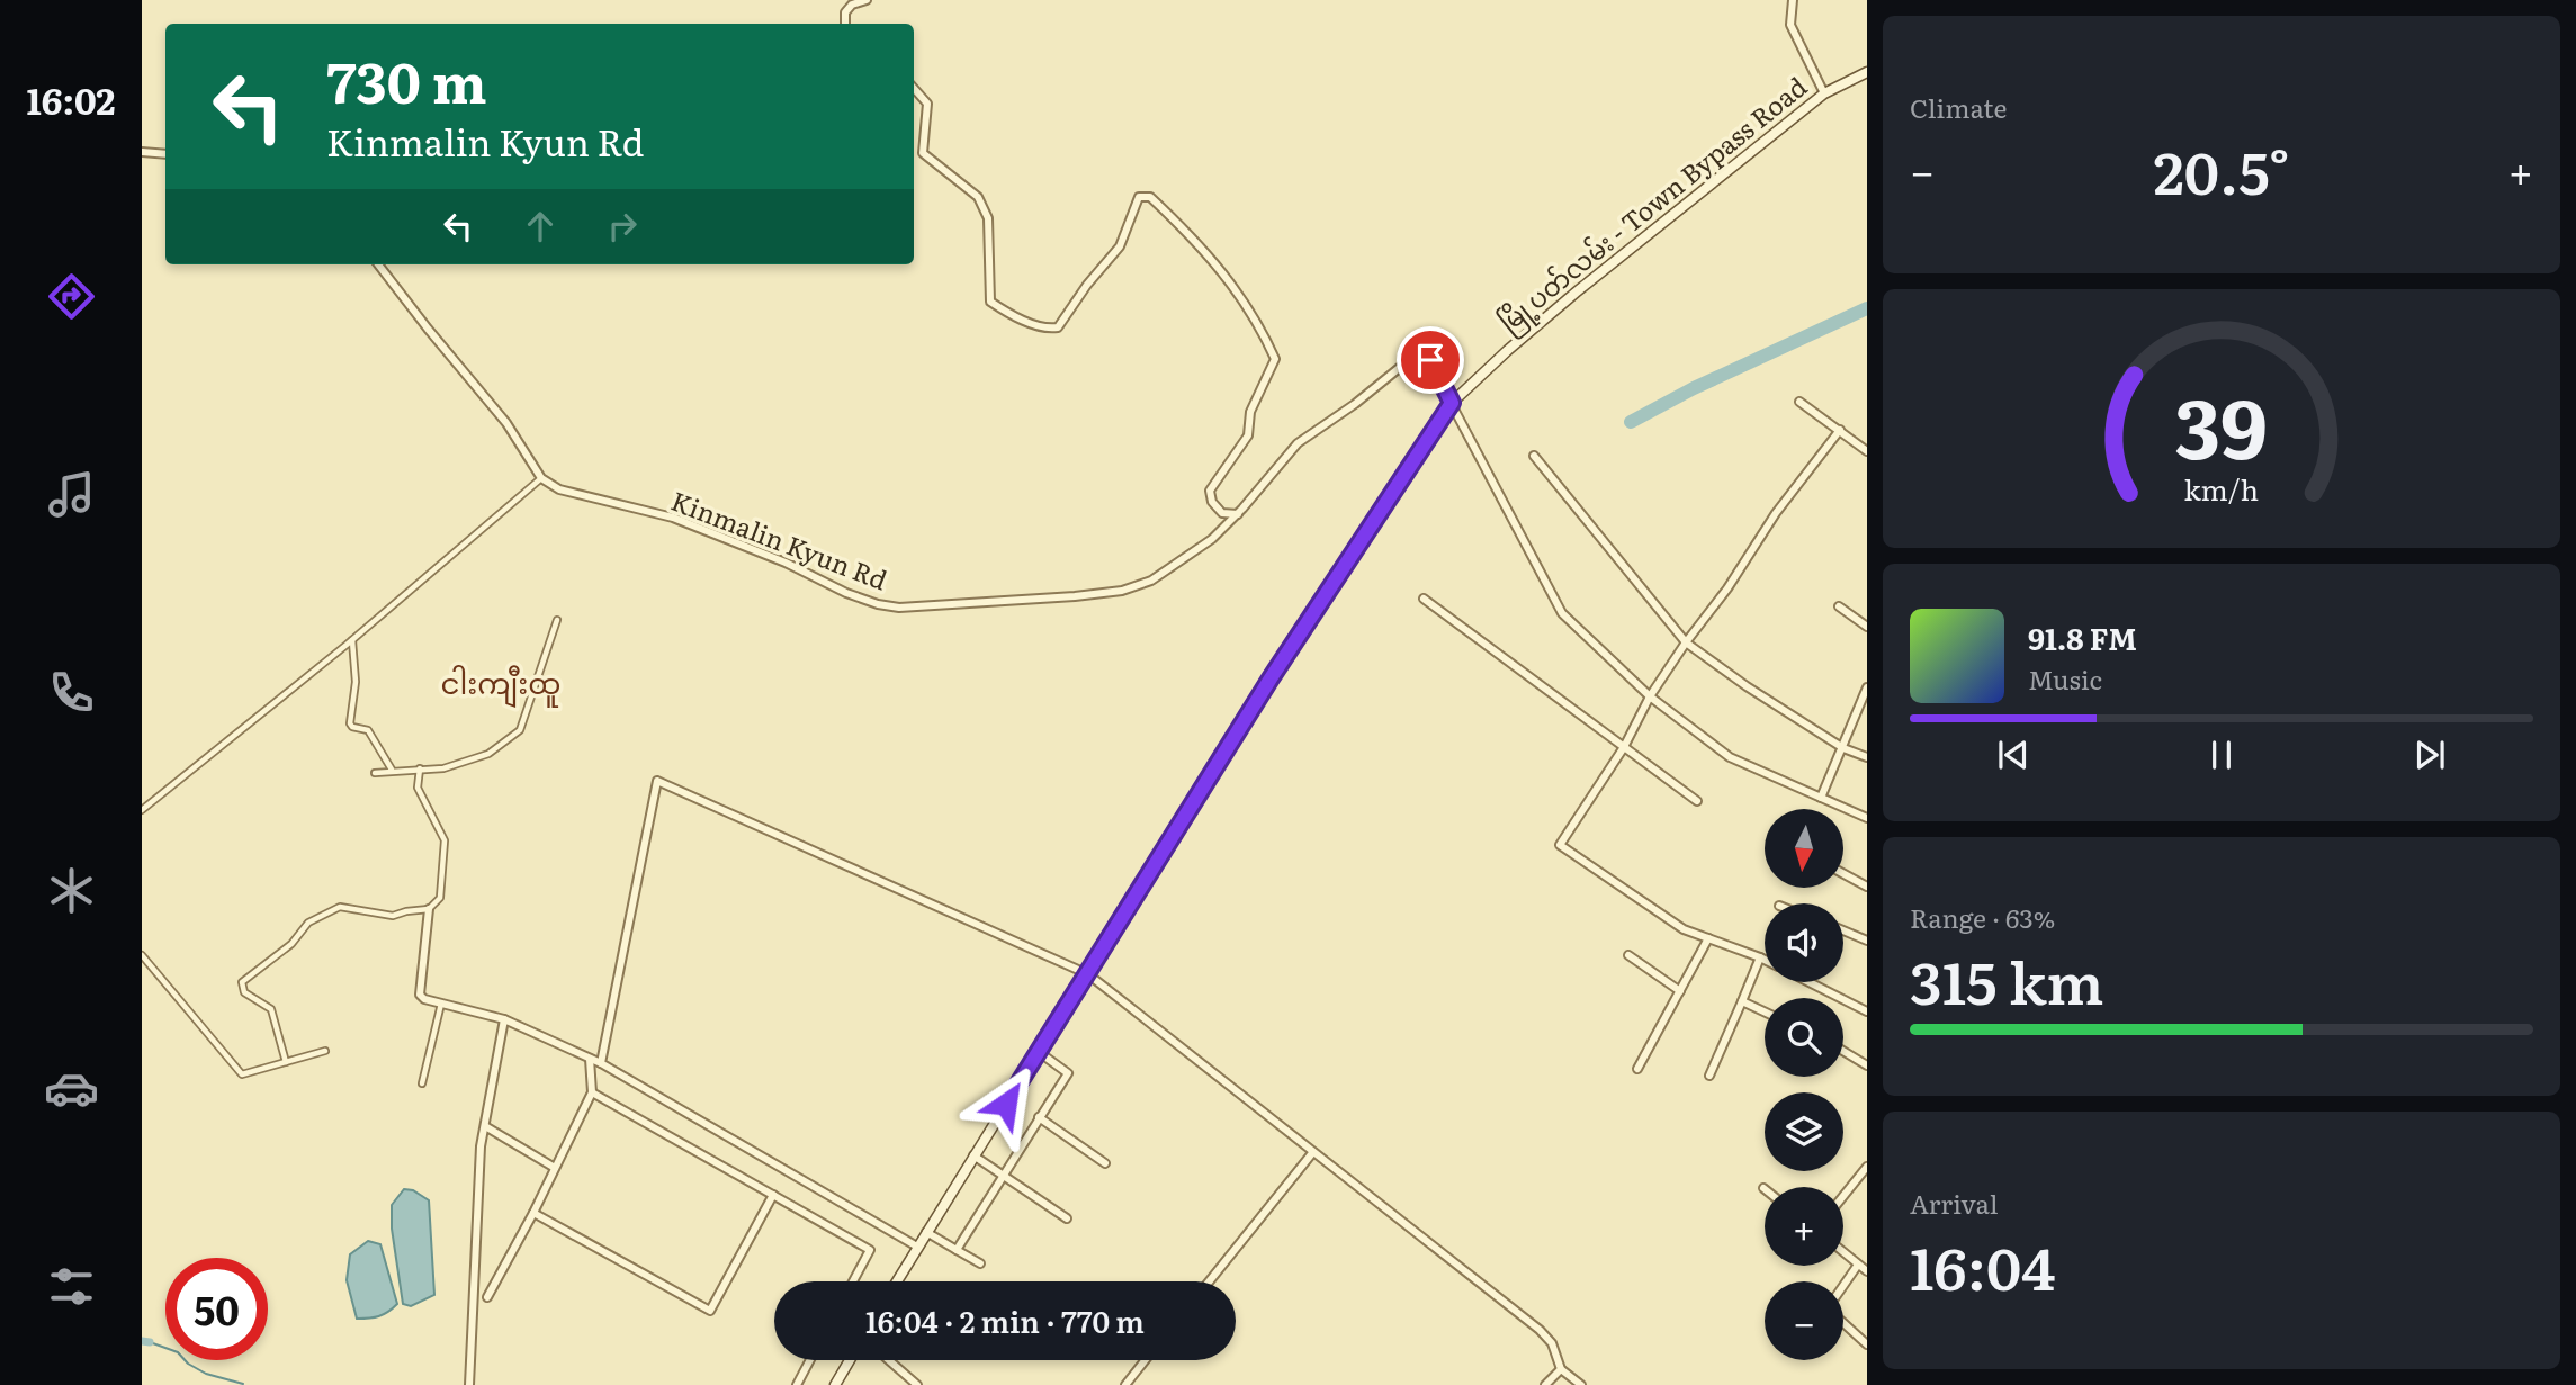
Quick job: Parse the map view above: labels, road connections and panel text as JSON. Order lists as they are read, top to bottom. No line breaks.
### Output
{"streets":{"main road":["မြို့ပတ်လမ်း - Town Bypass Road"],"street":["Kinmalin Kyun Rd"]},"crossings":[["မြို့ပတ်လမ်း - Town Bypass Road","Kinmalin Kyun Rd"]],"districts":["ငါးကျီးထူ"],"north":"bottom","page":{"tabs":"16:02","tile":["Climate",["Range · 63%","315 km"],["Arrival","16:04"]],"turn":["730 m","Kinmalin Kyun Rd"],"heat":["−","20.5°","+"],"song":["91.8 FM","Music"],"map_buttons":["+","−"],"limit":"50","trip":"16:04 · 2 min · 770 m","gauge":["39","km/h"]}}
